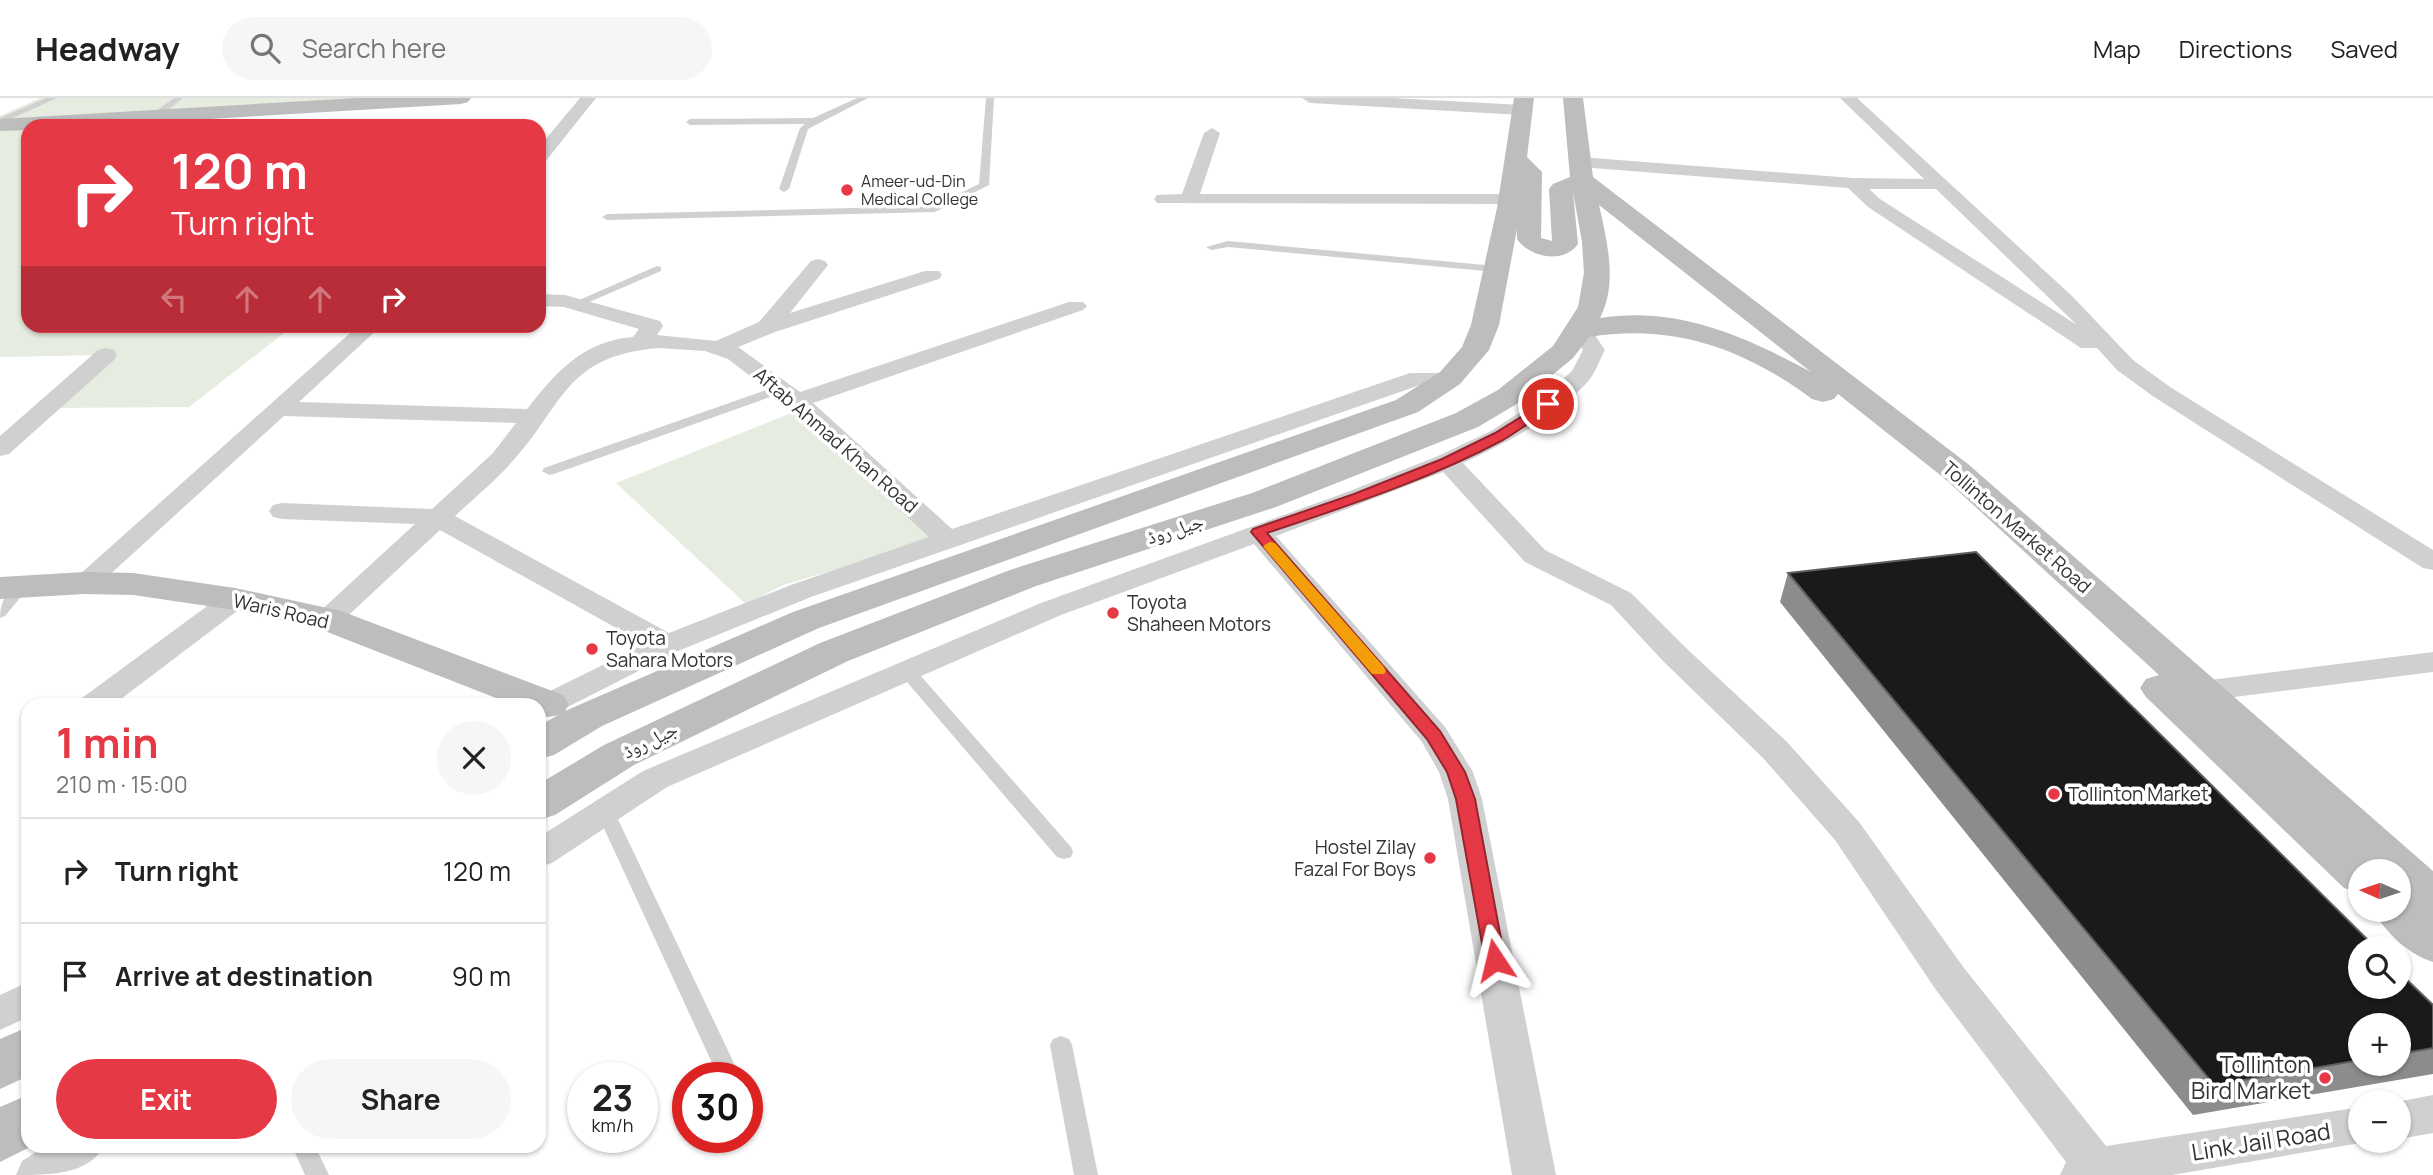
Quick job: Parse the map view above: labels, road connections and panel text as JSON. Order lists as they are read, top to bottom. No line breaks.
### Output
{"streets":{"main road":["Tollinton Market Road","جیل روڈ","Waris Road"],"street":["Aftab Ahmad Khan Road","Link Jail Road"]},"crossings":[["Aftab Ahmad Khan Road","Waris Road"],["Tollinton Market Road","جیل روڈ"]],"places":["Ameer-ud-Din Medical College","Toyota Shaheen Motors","Toyota Sahara Motors","Tollinton Market","Hostel Zilay Fazal For Boys","Tollinton Bird Market"],"north":"left","page":{"header":"Headway","search":"Search here","nav":["Map","Directions","Saved"],"turn":["120 m","Turn right"],"heading":["1 min","210 m · 15:00"],"list":[{"name":"Turn right","value":"120 m"},{"name":"Arrive at destination","value":"90 m"}],"map_buttons":["+","−"],"buttons":["Exit","Share"],"speed":"23 km/h","limit":"30"}}
